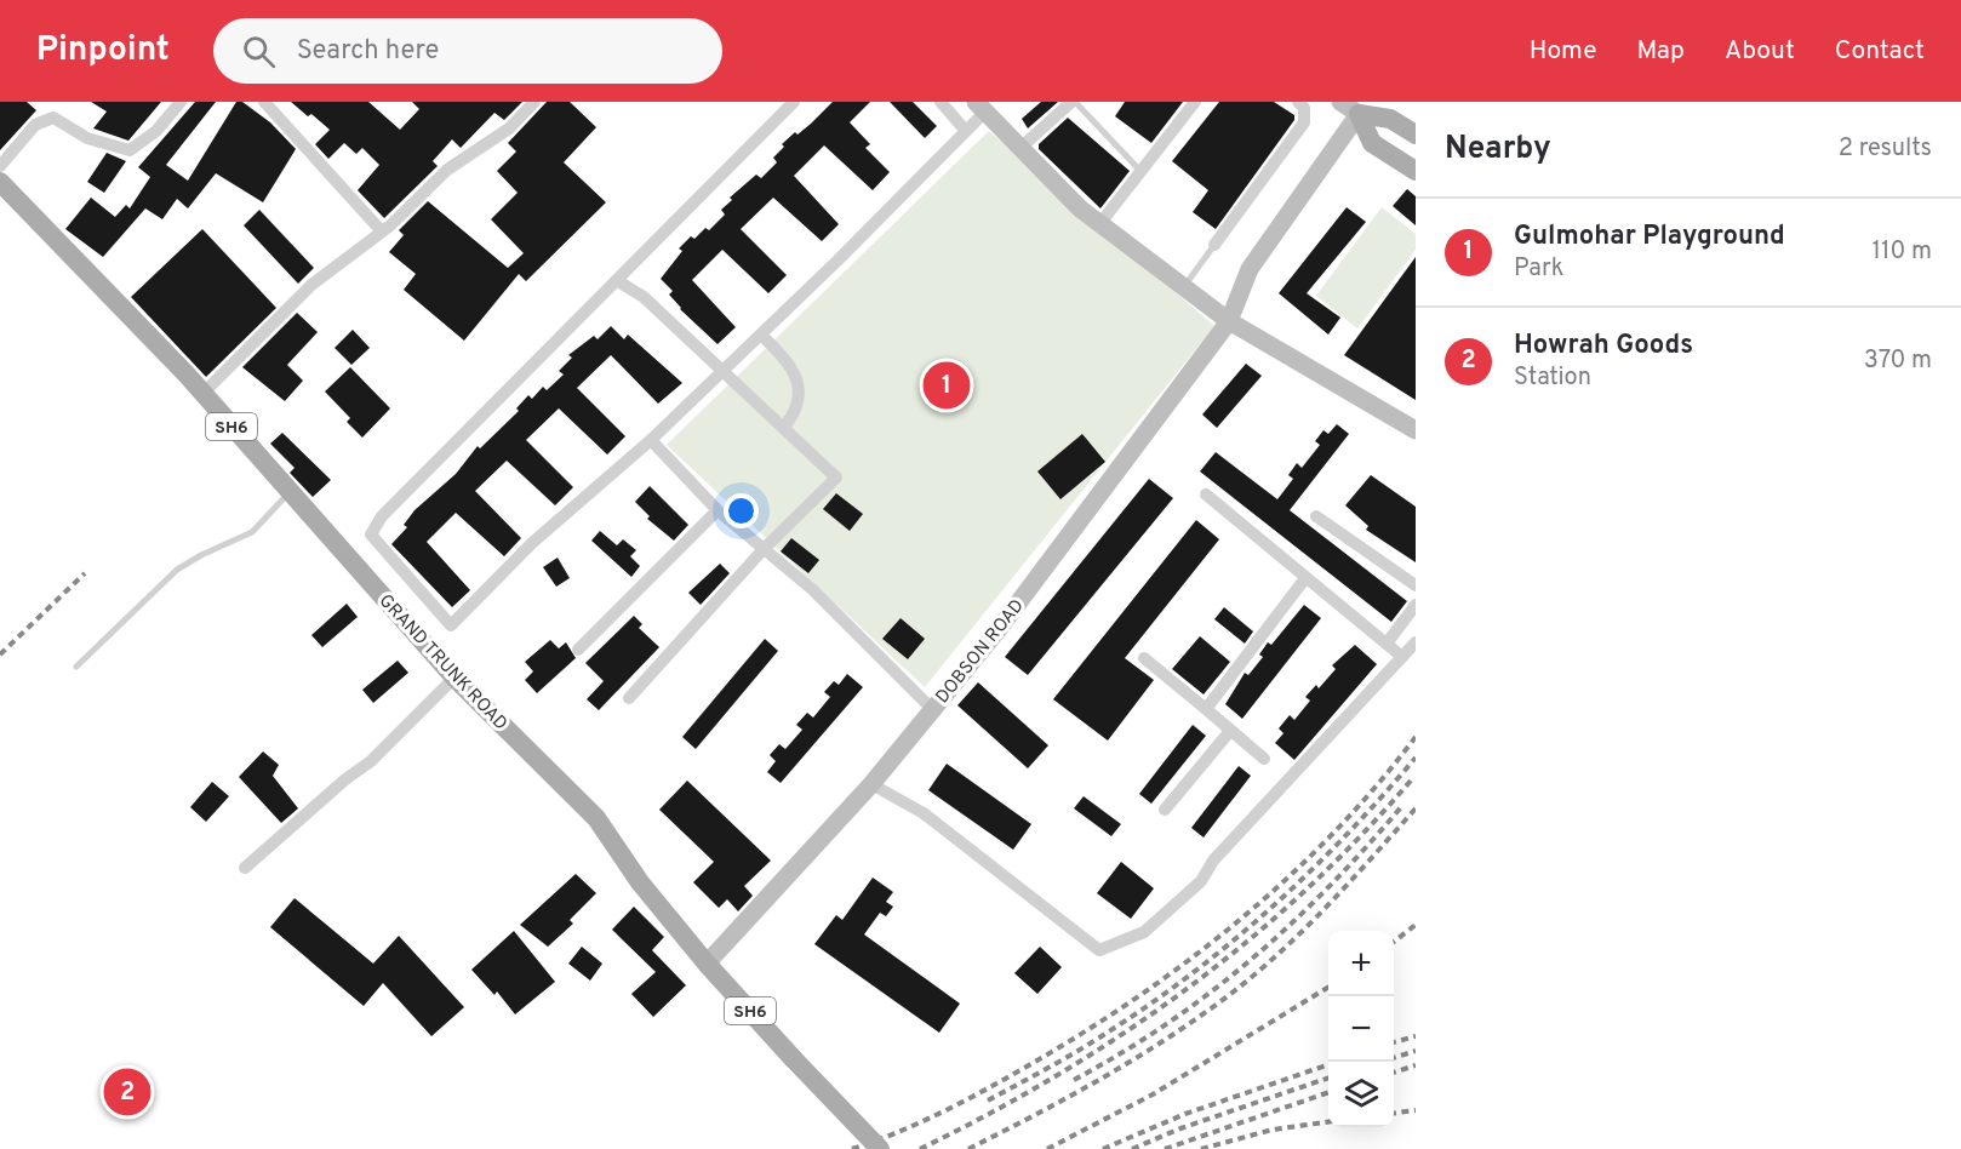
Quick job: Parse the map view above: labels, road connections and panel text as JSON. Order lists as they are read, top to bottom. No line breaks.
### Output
{"streets":{"main road":["SH6","DOBSON ROAD","GRAND TRUNK ROAD"]},"crossings":[["DOBSON ROAD","GRAND TRUNK ROAD"]],"page":{"header":"Pinpoint","search":"Search here","nav":["Home","Map","About","Contact"],"heading":["Nearby","2 results"],"list":[{"mark":"1","name":"Gulmohar Playground","note":"Park","value":"110 m"},{"mark":"2","name":"Howrah Goods","note":"Station","value":"370 m"}],"pins":["1","2"],"map_buttons":["+","−"]}}
